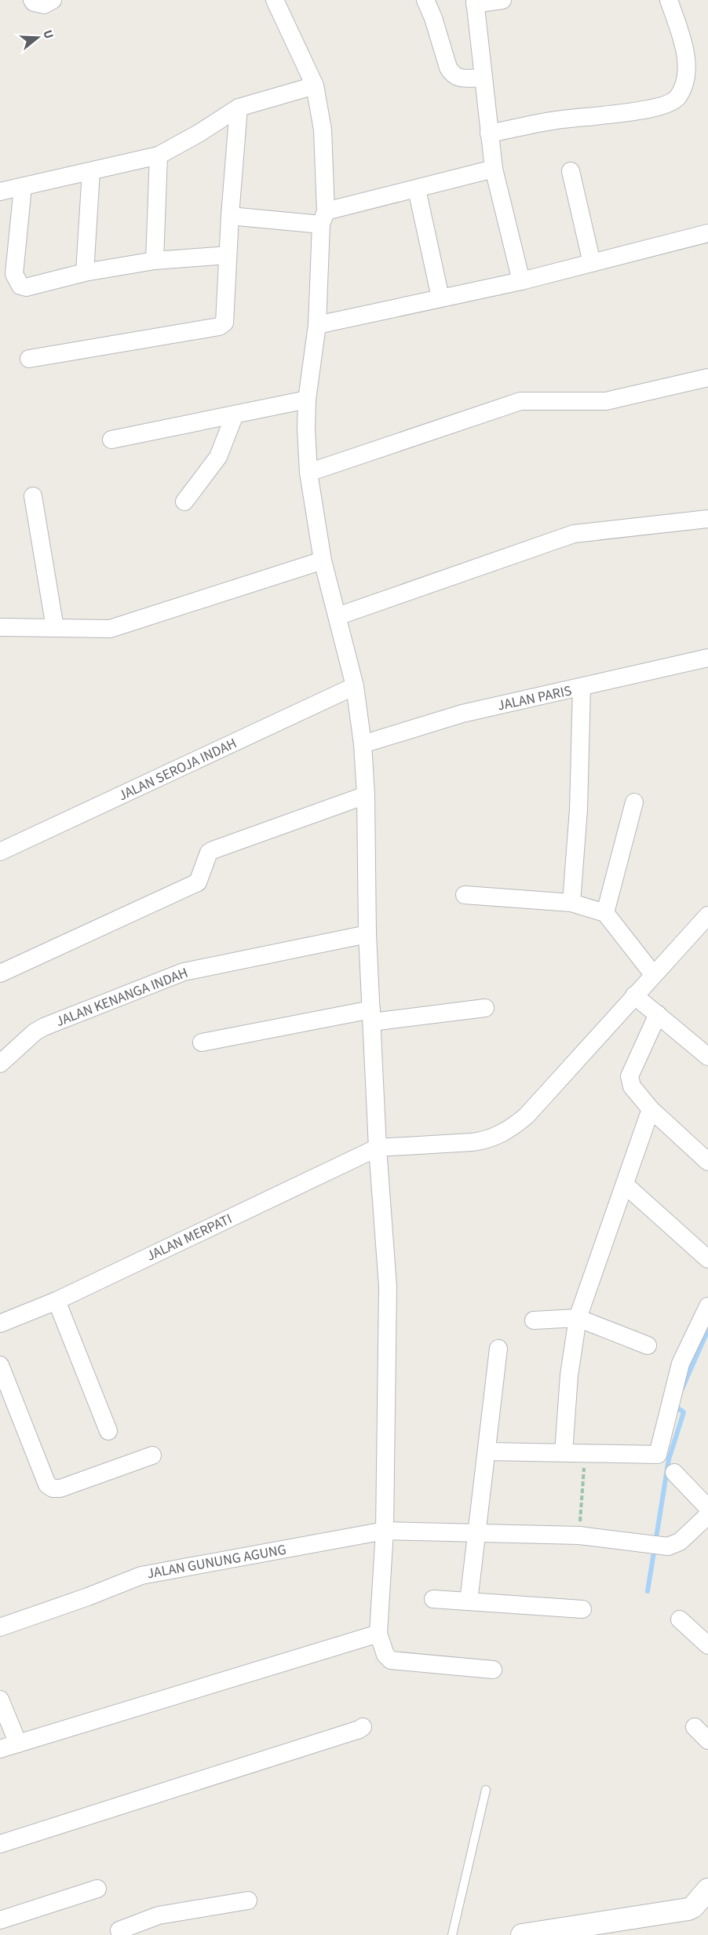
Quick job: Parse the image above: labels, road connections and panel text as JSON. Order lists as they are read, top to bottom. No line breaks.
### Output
{"streets":{"street":["JALAN PARIS","JALAN SEROJA INDAH","JALAN KENANGA INDAH","JALAN MERPATI","JALAN GUNUNG AGUNG"]},"north":"right"}
